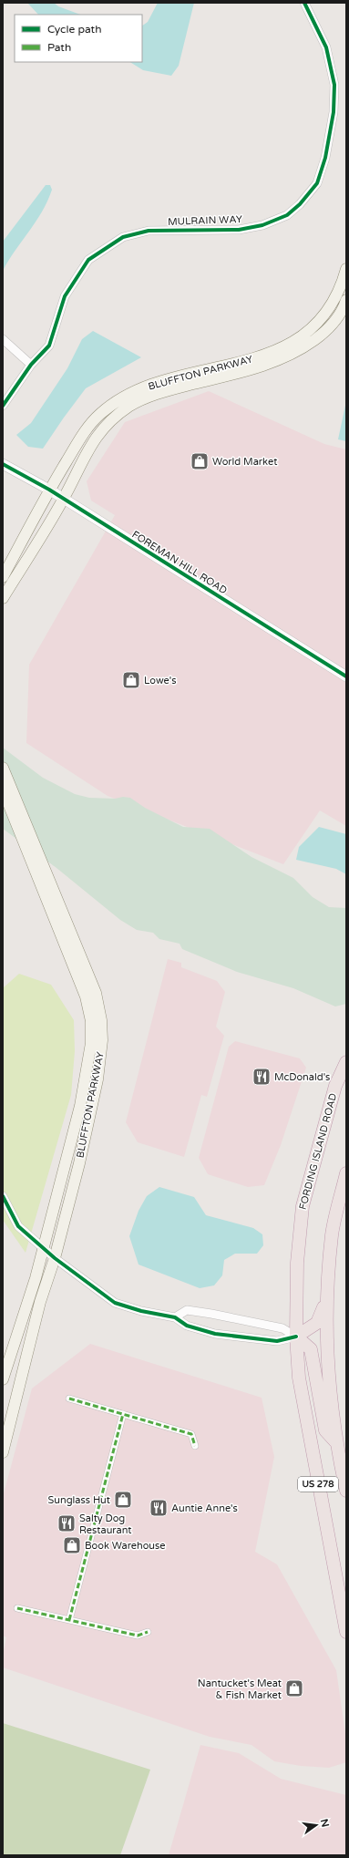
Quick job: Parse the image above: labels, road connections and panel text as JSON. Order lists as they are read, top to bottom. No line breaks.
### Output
{"streets":{"highway":["FORDING ISLAND ROAD","US 278"],"main road":["BLUFFTON PARKWAY"],"street":["MULRAIN WAY","FOREMAN HILL ROAD"]},"crossings":[["BLUFFTON PARKWAY","FOREMAN HILL ROAD"]],"places":{"shop":["World Market","Lowe's","Sunglass Hut","Book Warehouse","Nantucket's Meat & Fish Market"],"restaurant":["McDonald's","Auntie Anne's","Salty Dog Restaurant"]},"legend":["Cycle path","Path"],"north":"right"}
